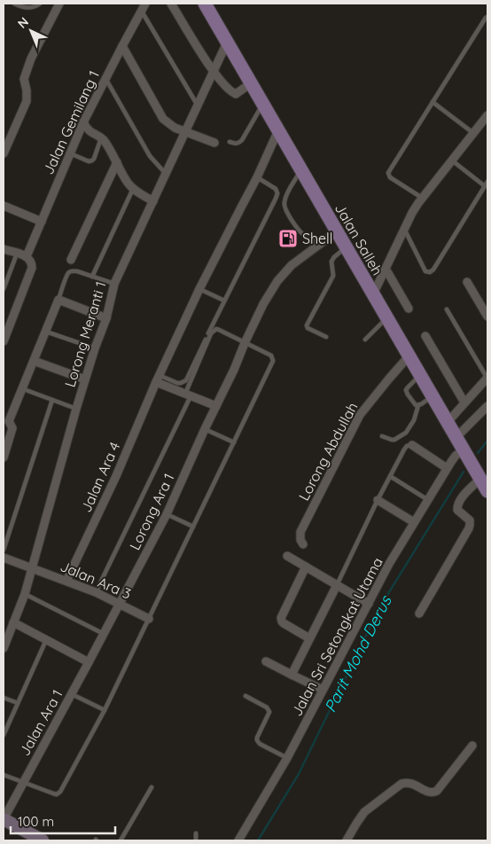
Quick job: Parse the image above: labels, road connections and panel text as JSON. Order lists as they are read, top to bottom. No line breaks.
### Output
{"streets":{"main road":["Jalan Salleh"],"street":["Jalan Gemilang 1","Lorong Meranti 1","Lorong Abdullah","Jalan Ara 4","Lorong Ara 1","Jalan Ara 3","Jalan Sri Setongkat Utama","Jalan Ara 1"]},"crossings":[["Jalan Salleh","Lorong Meranti 1"],["Jalan Salleh","Lorong Abdullah"],["Jalan Salleh","Jalan Ara 4"],["Jalan Salleh","Lorong Ara 1"],["Jalan Salleh","Jalan Sri Setongkat Utama"],["Lorong Meranti 1","Jalan Ara 3"],["Jalan Ara 4","Jalan Ara 3"],["Lorong Ara 1","Jalan Ara 3"],["Lorong Ara 1","Jalan Ara 1"]],"water":["Parit Mohd Derus"],"places":{"fuel station":["Shell"]},"scale_bar":"100 m","north":"top left"}
